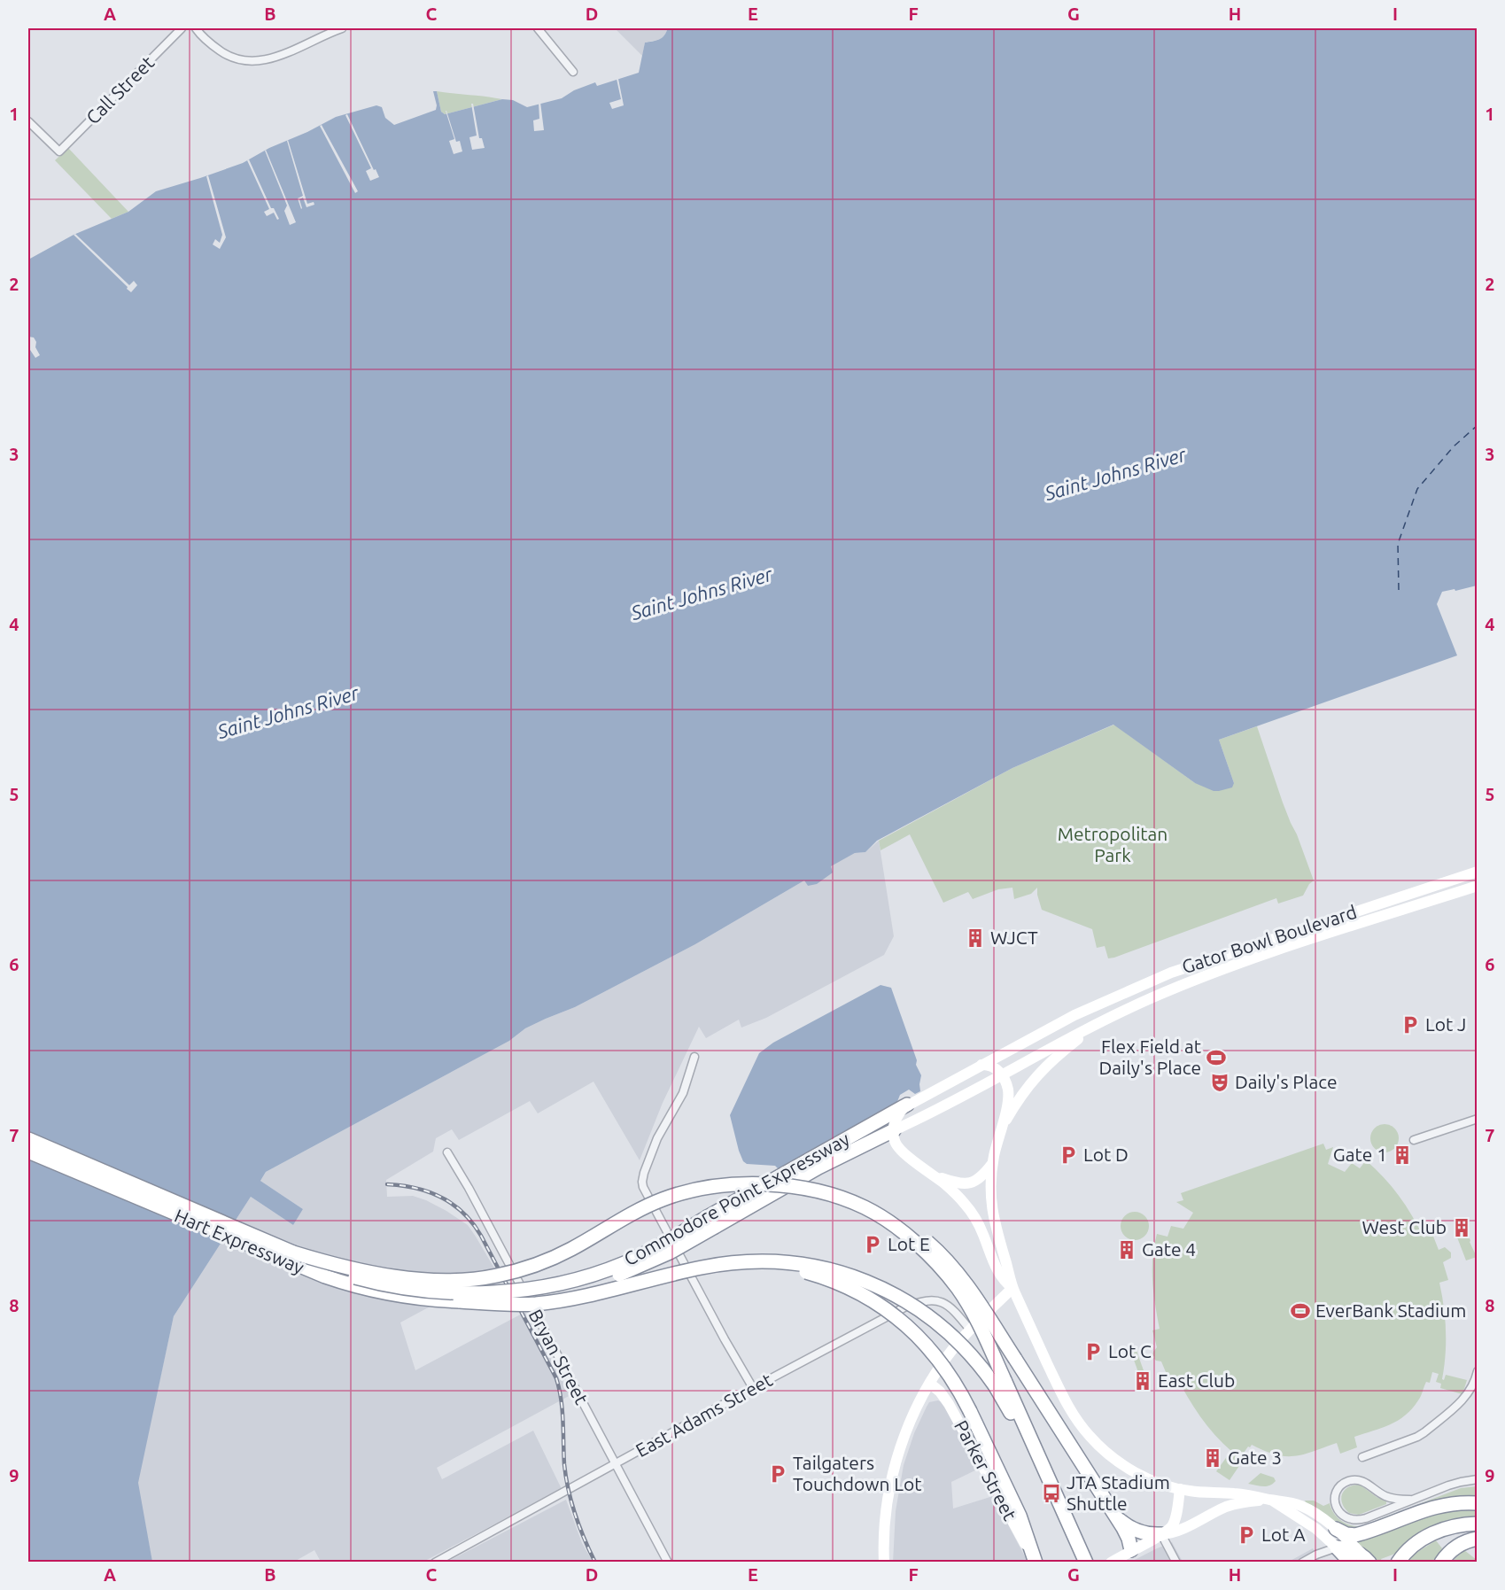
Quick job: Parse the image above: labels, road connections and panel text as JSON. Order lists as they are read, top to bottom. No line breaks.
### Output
{"streets":{"highway":["Commodore Point Expressway","Hart Expressway"],"street":["Call Street","Gator Bowl Boulevard","Bryan Street","East Adams Street","Parker Street"]},"crossings":[["Gator Bowl Boulevard","Commodore Point Expressway"],["Commodore Point Expressway","Hart Expressway"],["Bryan Street","East Adams Street"]],"water":["Saint Johns River"],"parks":["Metropolitan Park"],"places":{"building":["WJCT","Gate 1","West Club","Gate 4","East Club","Gate 3"],"parking":["Lot J","Lot D","Lot E","Lot C","Tailgaters Touchdown Lot","Lot A"],"sports":["Flex Field at Daily's Place","EverBank Stadium"],"theatre":["Daily's Place"],"bus stop":["JTA Stadium Shuttle"]},"grid":{"columns":["A","B","C","D","E","F","G","H","I"],"rows":["1","2","3","4","5","6","7","8","9"]}}
